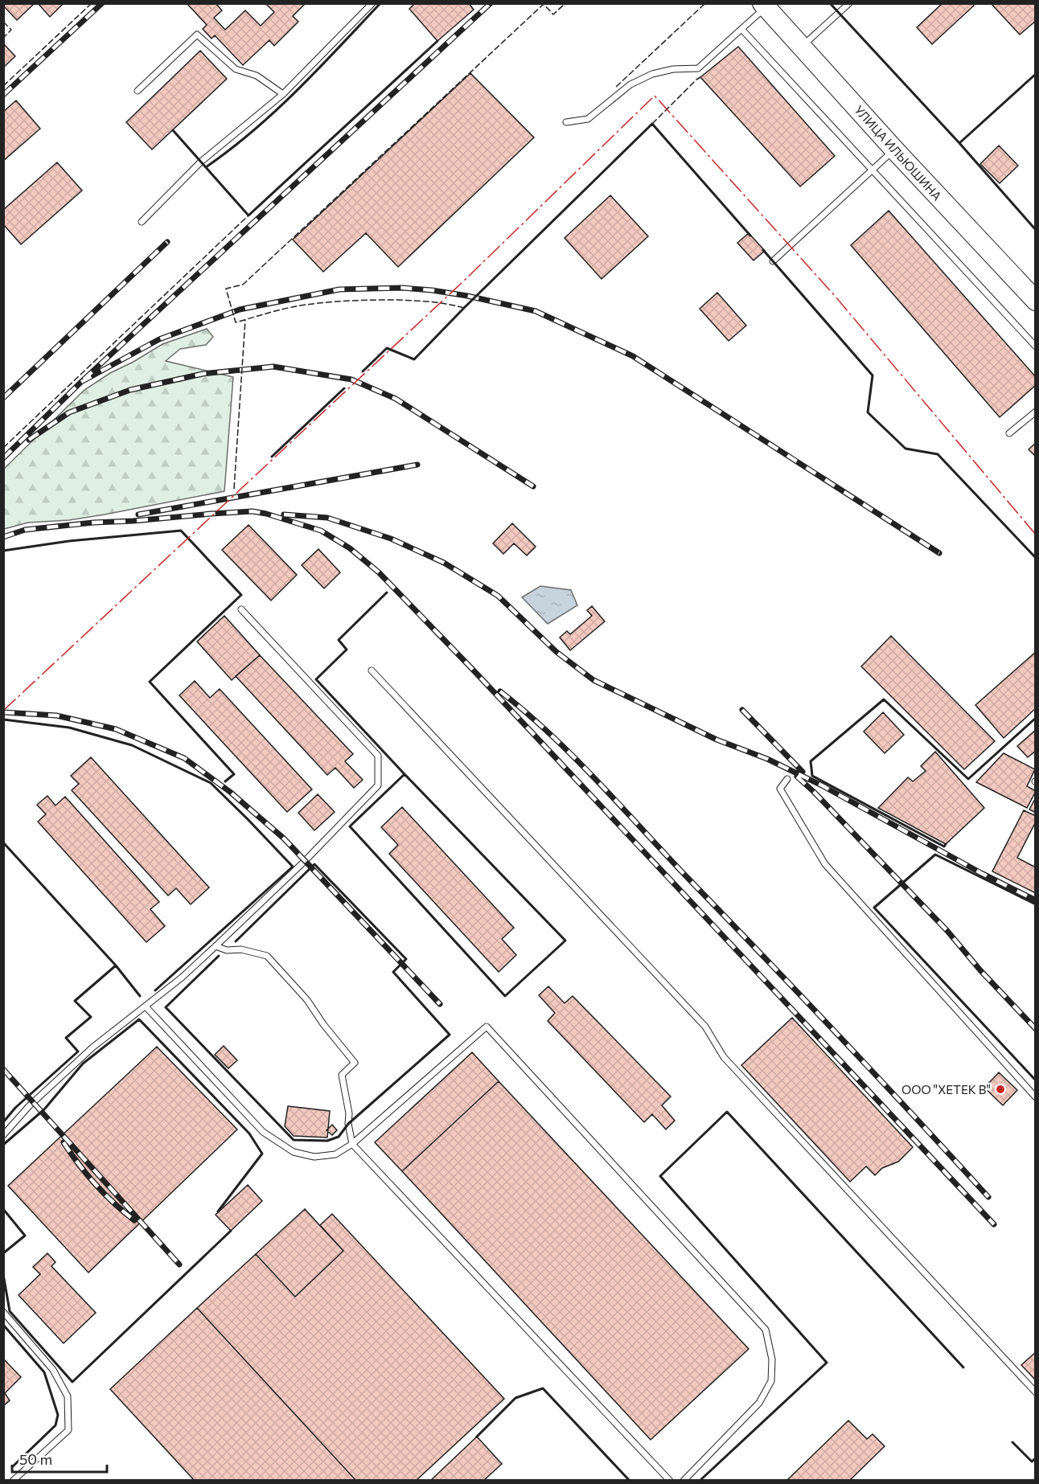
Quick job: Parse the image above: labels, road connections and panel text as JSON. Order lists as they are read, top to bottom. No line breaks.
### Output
{"streets":{"highway":["УЛИЦА ИЛЬЮШИНА"]},"places":["ООО \"ХЕТЕК В\""],"scale_bar":"50 m"}
